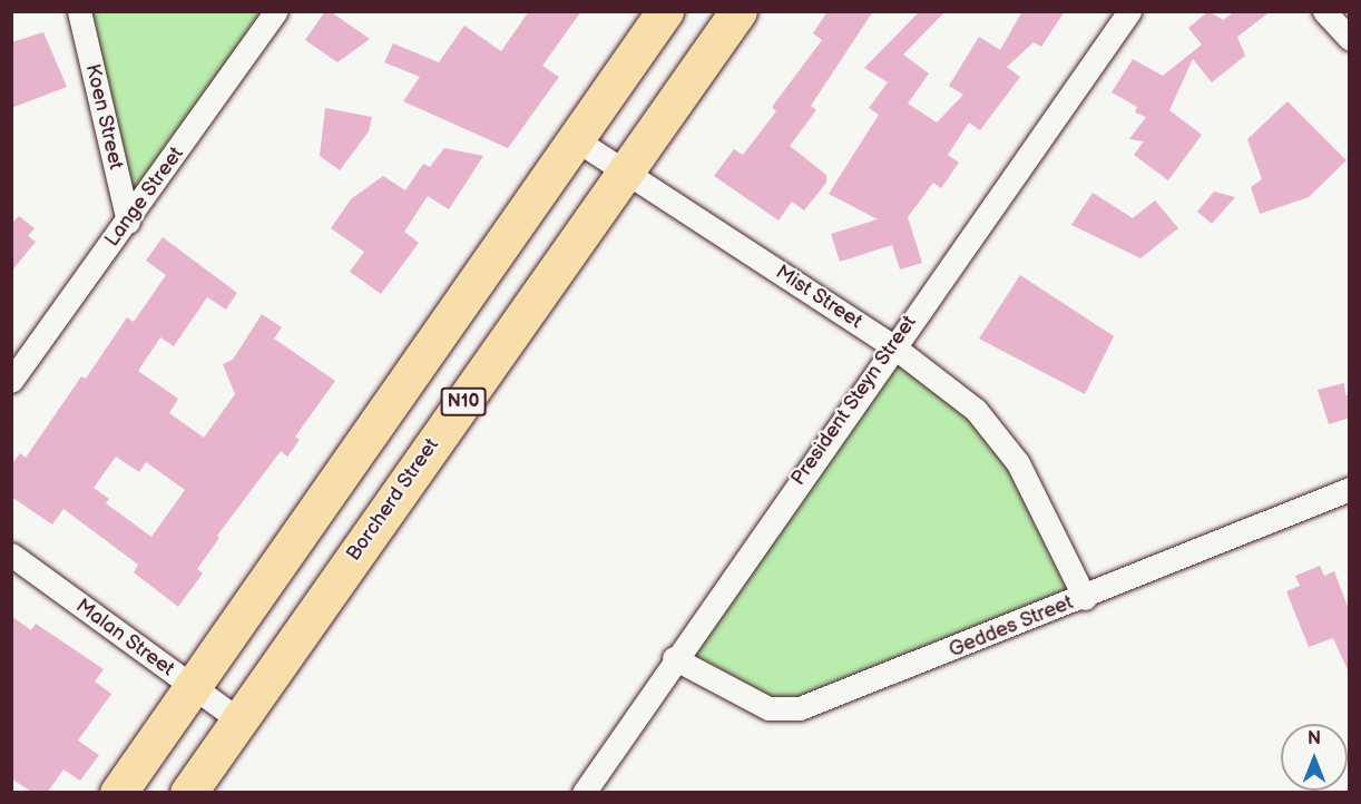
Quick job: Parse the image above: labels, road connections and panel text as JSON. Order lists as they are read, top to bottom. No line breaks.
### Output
{"streets":{"highway":["N10","Borcherd Street"],"street":["Koen Street","Lange Street","Mist Street","President Steyn Street","Geddes Street","Malan Street"]},"crossings":[["Koen Street","Lange Street"],["Mist Street","President Steyn Street"],["Mist Street","Borcherd Street"],["Mist Street","Geddes Street"],["President Steyn Street","Geddes Street"],["Borcherd Street","Malan Street"]],"north":"top"}
